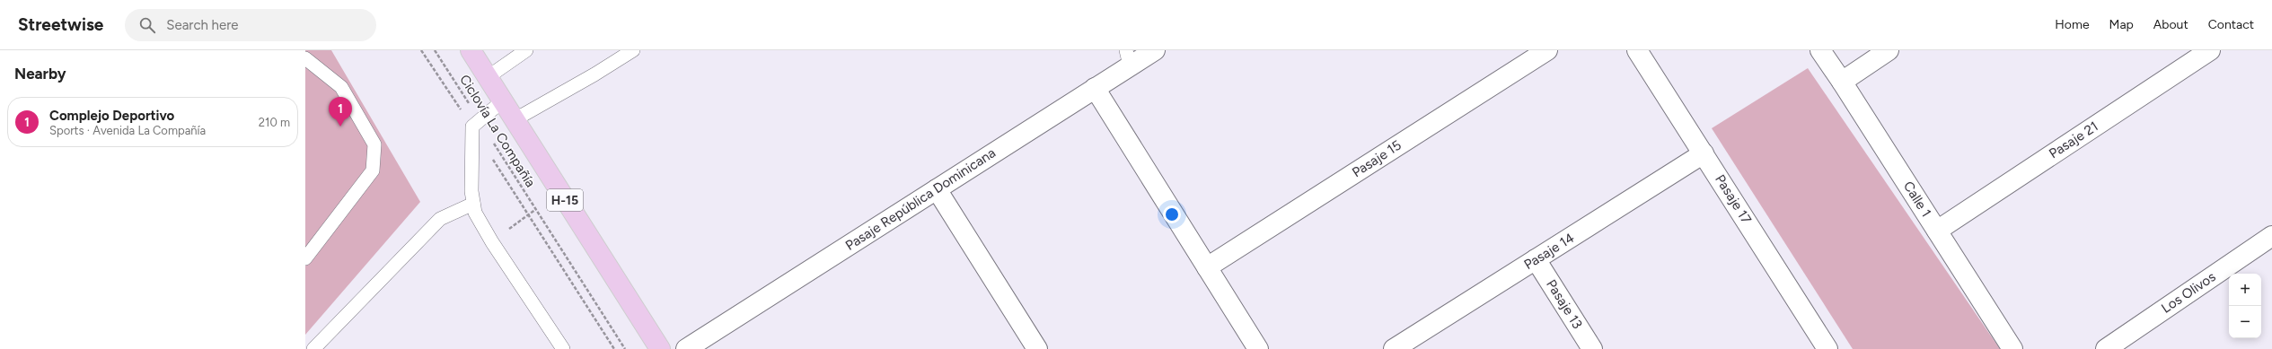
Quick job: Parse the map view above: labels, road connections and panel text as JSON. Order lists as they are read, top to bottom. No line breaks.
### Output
{"streets":{"main road":["H-15"],"street":["Pasaje 21","Pasaje 15","Pasaje República Dominicana","Pasaje 17","Calle 1","Pasaje 14","Los Olivos","Pasaje 13"],"path":["Ciclovía La Compañía"]},"crossings":[["Pasaje 21","Calle 1"],["Pasaje 17","Pasaje 14"],["Pasaje 14","Pasaje 13"]],"page":{"header":"Streetwise","search":"Search here","nav":["Home","Map","About","Contact"],"heading":"Nearby","list":[{"mark":"1","name":"Complejo Deportivo","note":"Sports · Avenida La Compañía","value":"210 m"}],"pins":"1","map_buttons":["+","−"]}}
